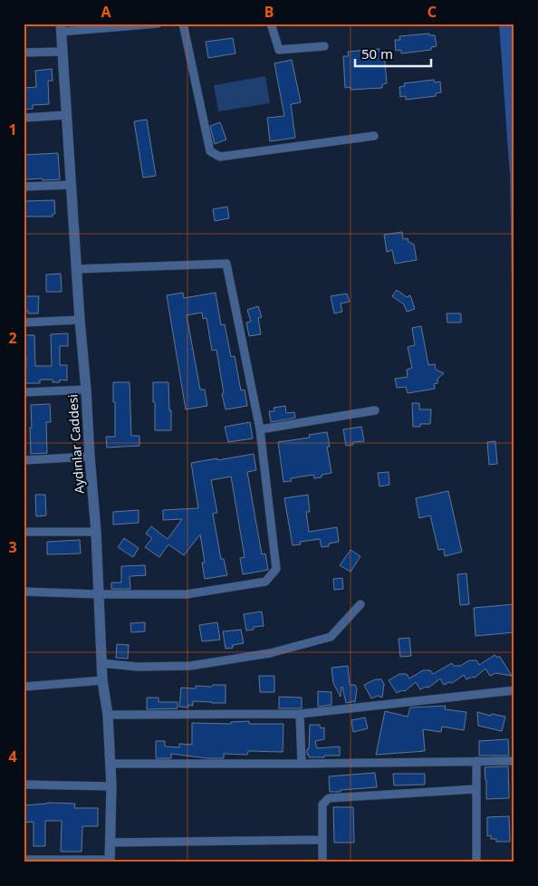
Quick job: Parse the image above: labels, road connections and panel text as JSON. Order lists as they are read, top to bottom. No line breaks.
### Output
{"streets":{"street":["Aydınlar Caddesi"]},"scale_bar":"50 m","grid":{"columns":["A","B","C"],"rows":["1","2","3","4"]}}
